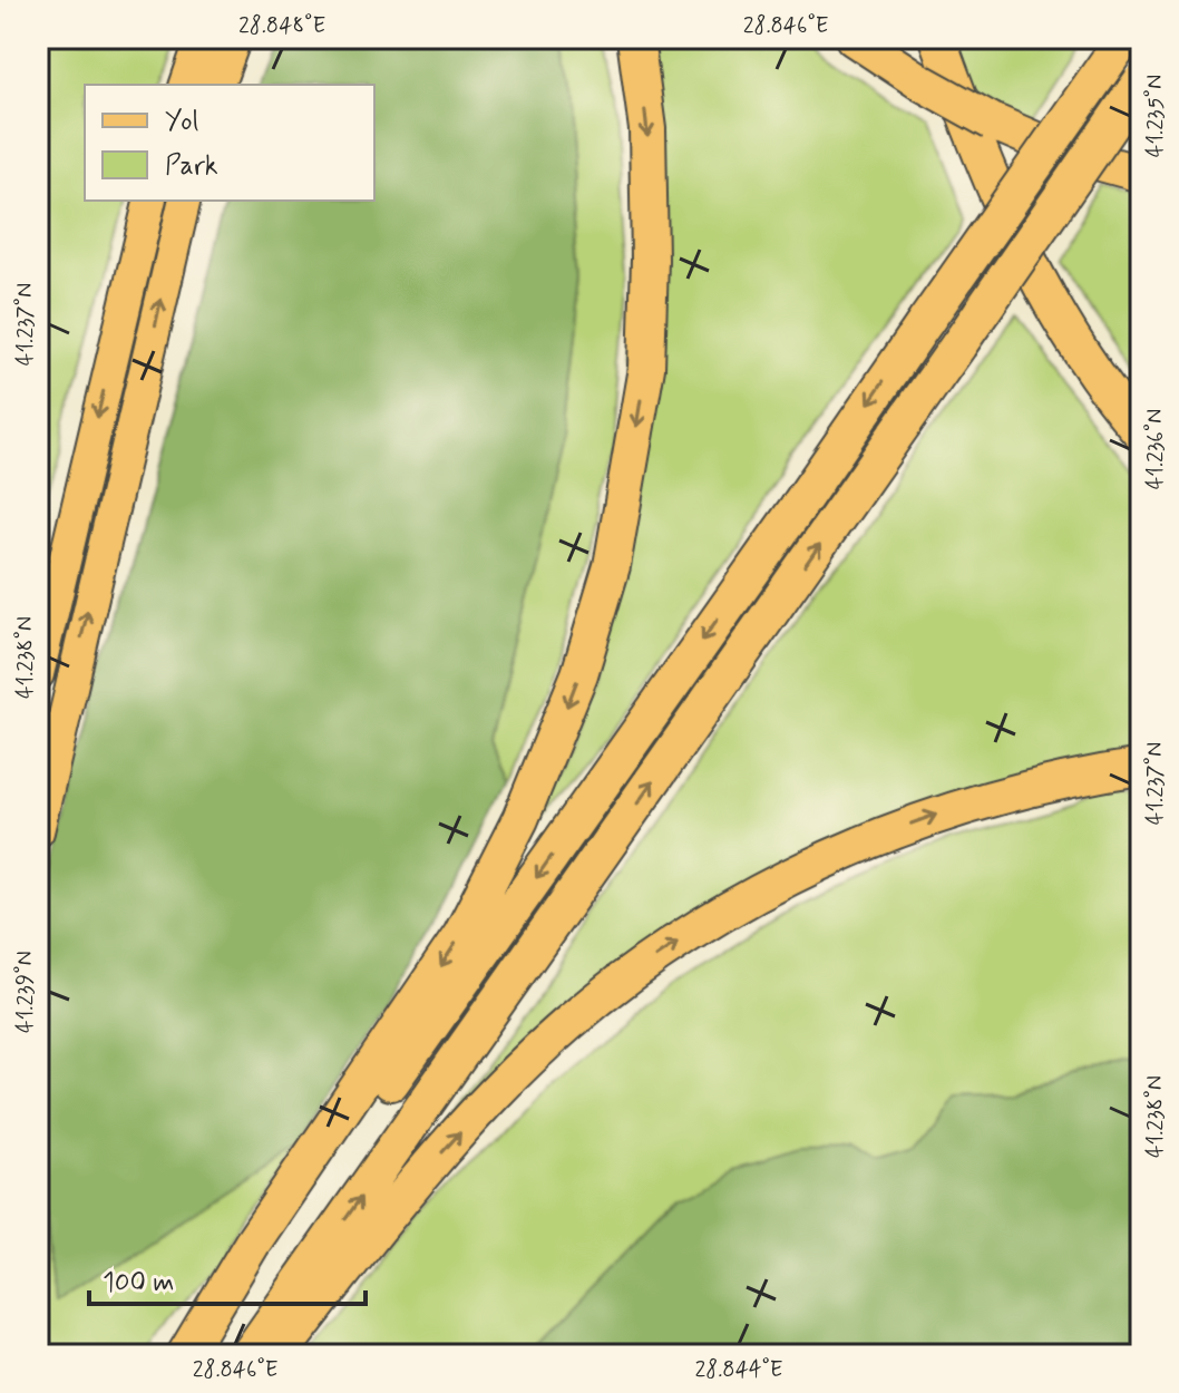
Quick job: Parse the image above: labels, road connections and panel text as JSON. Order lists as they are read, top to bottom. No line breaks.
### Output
{"legend":["Yol","Park"],"scale_bar":"100 m","coordinates":["28.848°E","28.846°E","41.235°N","41.237°N","41.236°N","41.238°N","41.239°N","28.844°E"]}
